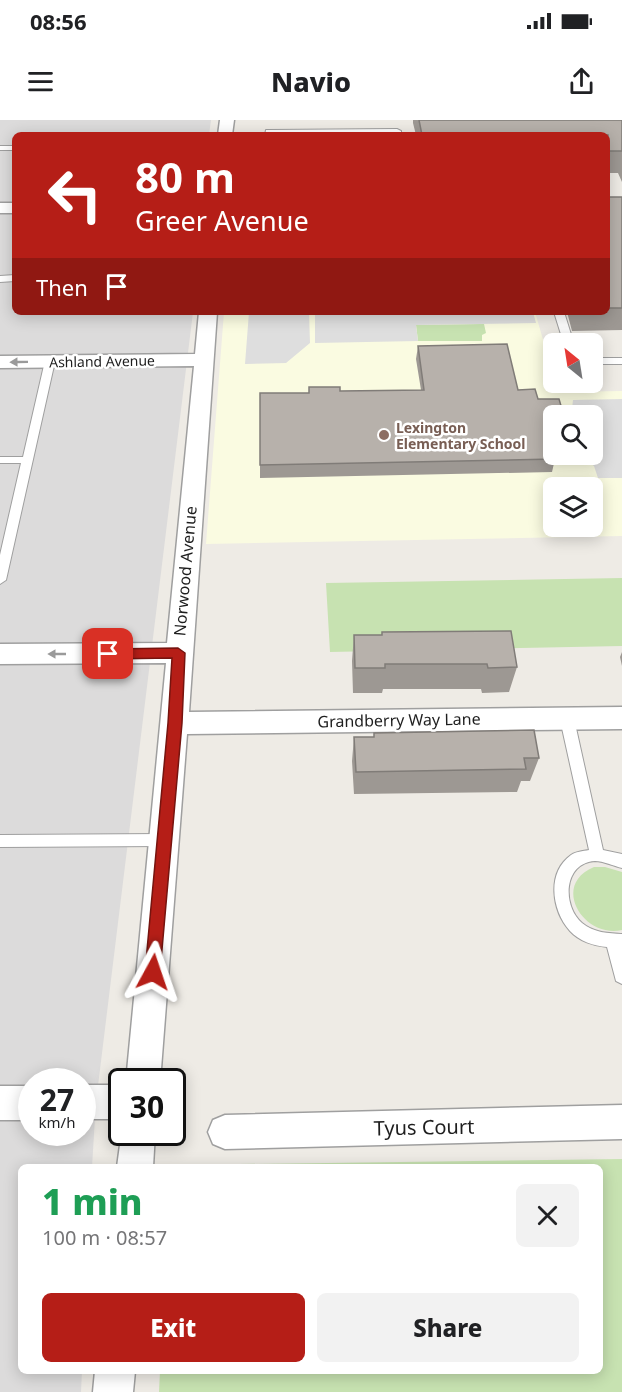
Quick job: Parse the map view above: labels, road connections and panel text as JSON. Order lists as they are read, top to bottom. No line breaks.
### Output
{"streets":{"street":["Ashland Avenue","Norwood Avenue","Grandberry Way Lane","Tyus Court"]},"crossings":[["Ashland Avenue","Norwood Avenue"],["Norwood Avenue","Grandberry Way Lane"]],"places":["Lexington Elementary School"],"north":"top left","page":{"status":"08:56","header":"Navio","turn":["80 m","Greer Avenue"],"then":"Then","speed":"27 km/h","limit":"30","heading":["1 min","100 m · 08:57"],"buttons":["Exit","Share"]}}
